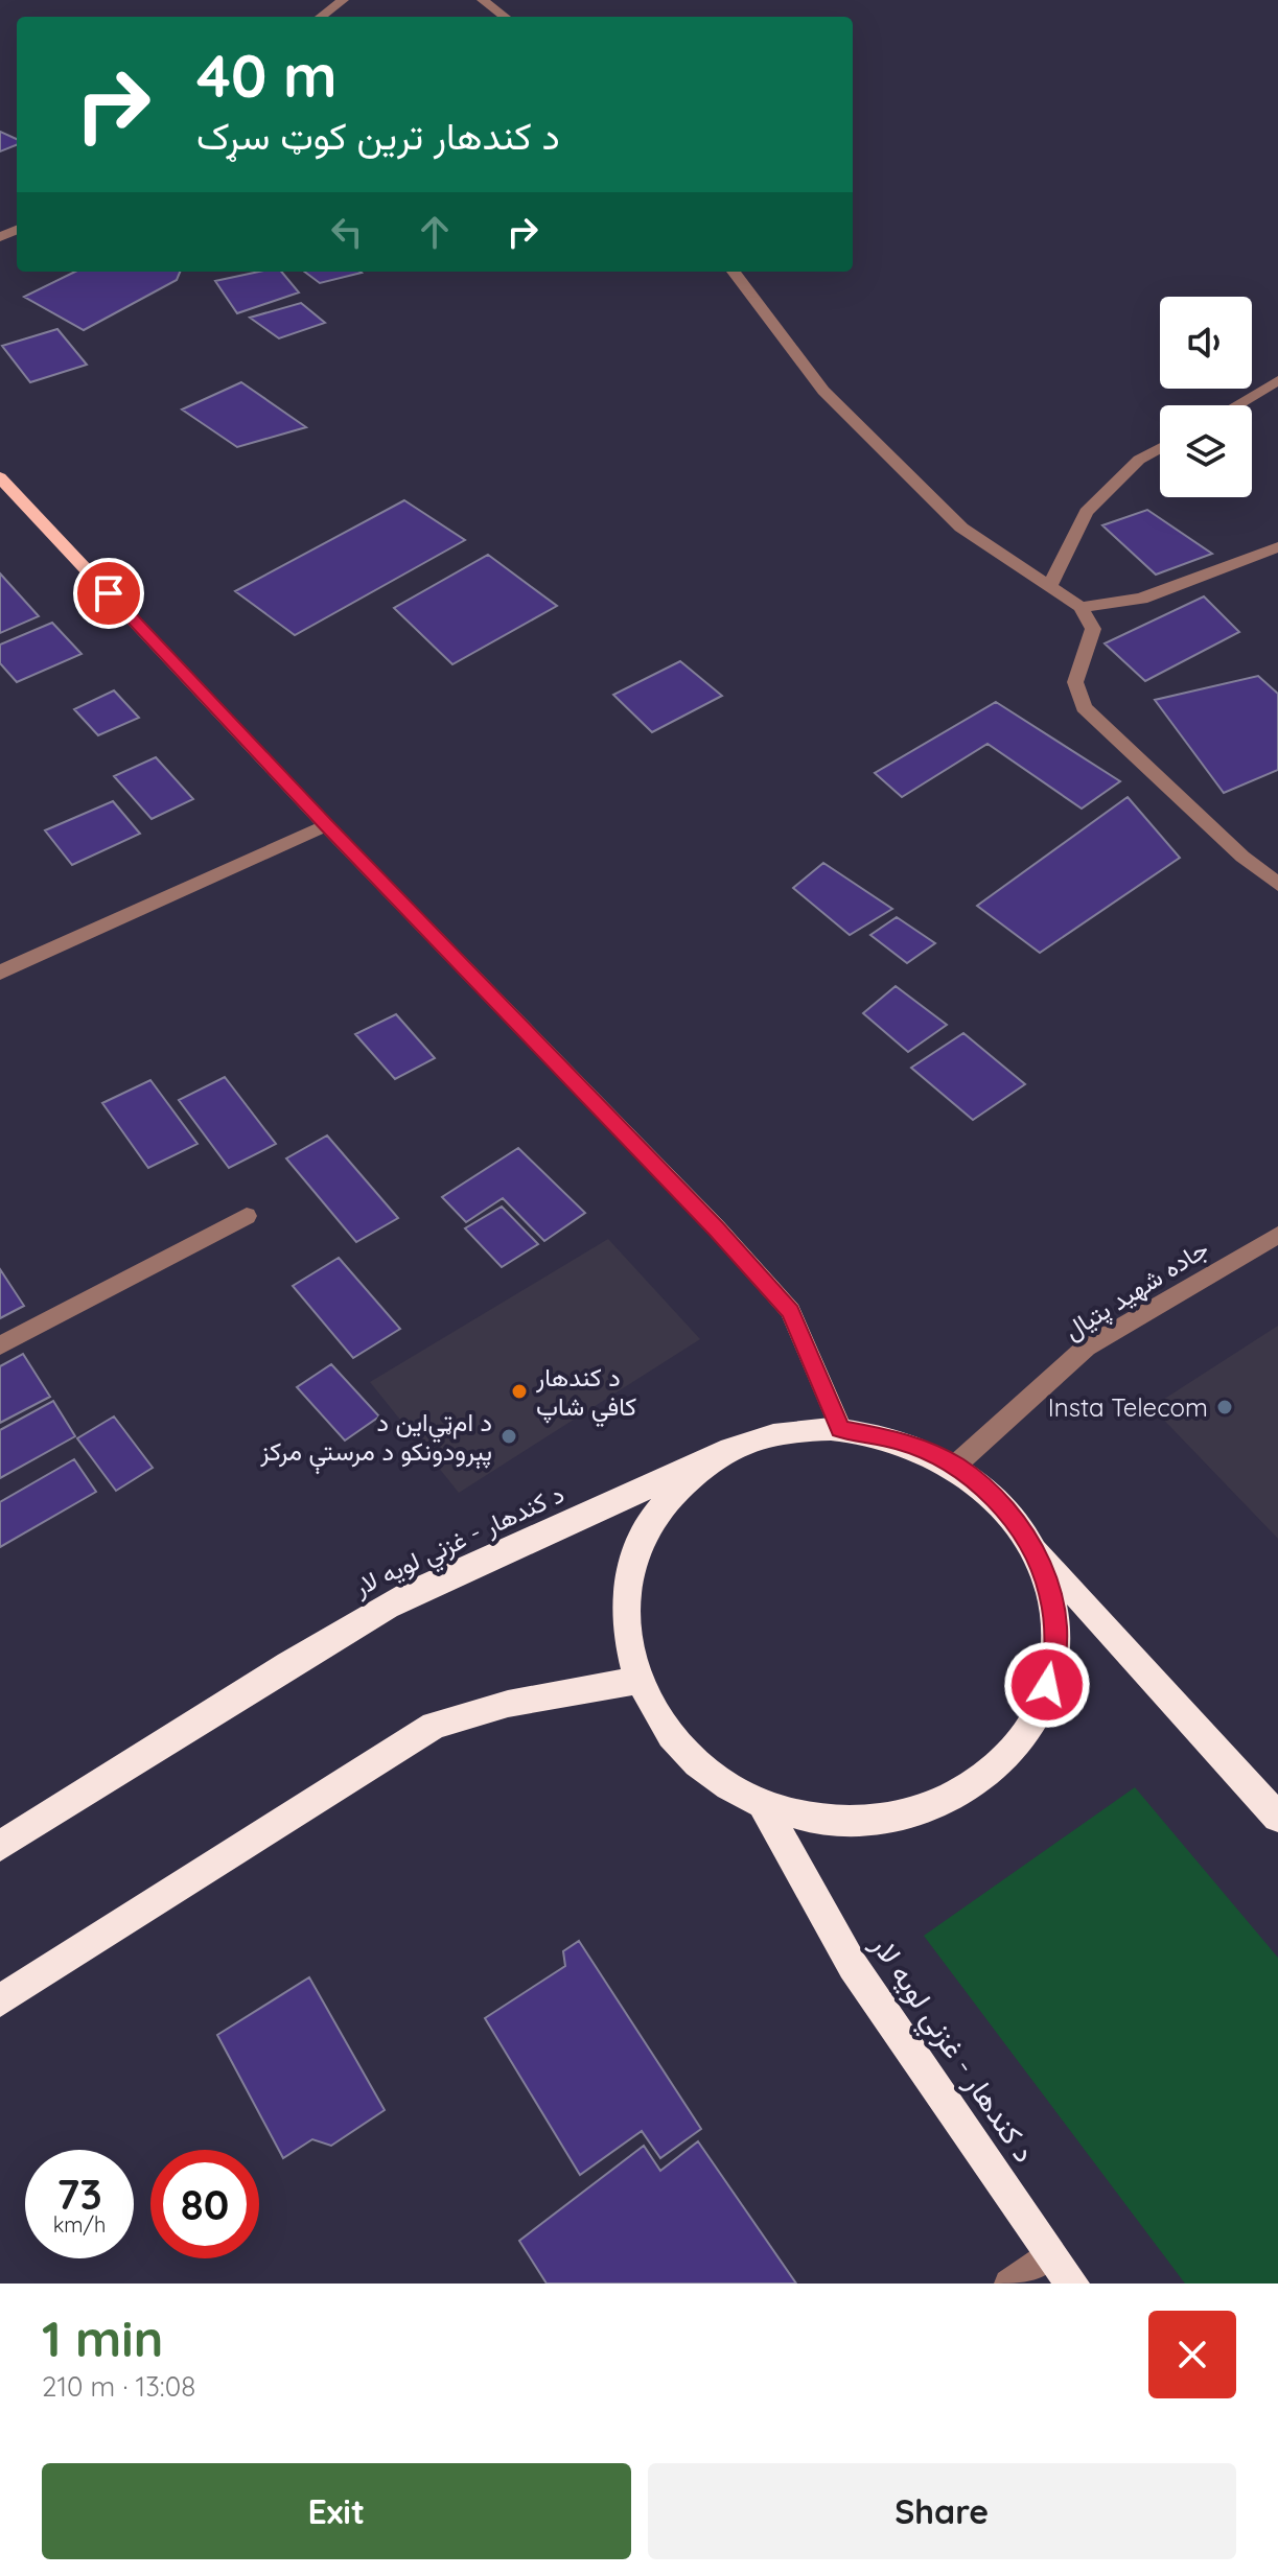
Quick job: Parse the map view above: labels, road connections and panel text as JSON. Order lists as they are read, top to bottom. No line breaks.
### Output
{"streets":{"highway":["د کندهار - غزني لويه لار"],"street":["جاده شهید پتیال"]},"crossings":[["جاده شهید پتیال","د کندهار - غزني لويه لار"]],"places":["د کندهار کافي شاپ","Insta Telecom","د ام‌ټي‌اين د پېرودونکو د مرستې مرکز"],"page":{"turn":["40 m","د کندهار ترين کوټ سړک"],"speed":"73 km/h","limit":"80","heading":["1 min","210 m · 13:08"],"buttons":["Exit","Share"]}}
